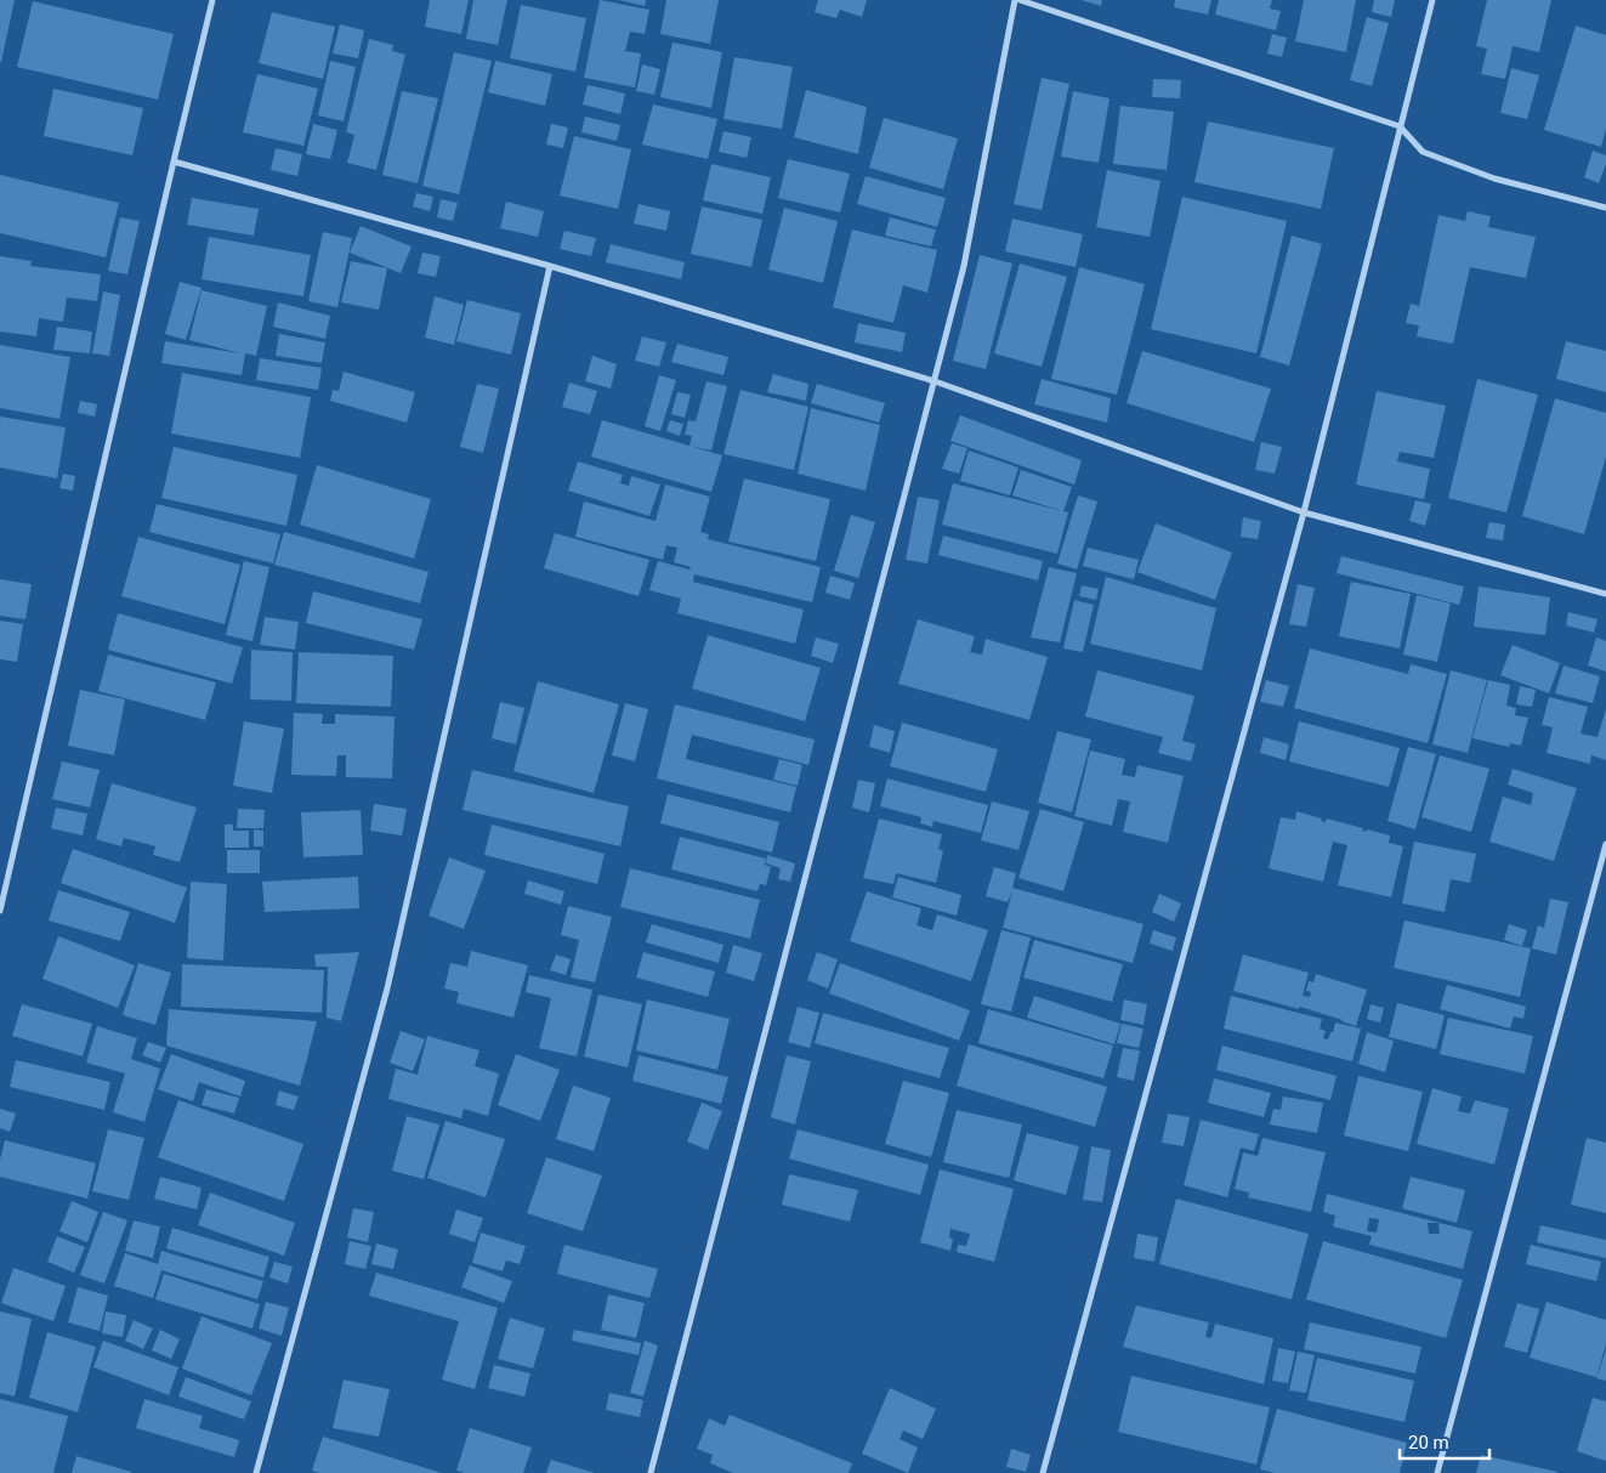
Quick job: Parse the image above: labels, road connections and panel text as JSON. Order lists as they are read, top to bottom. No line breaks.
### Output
{"scale_bar":"20 m"}
